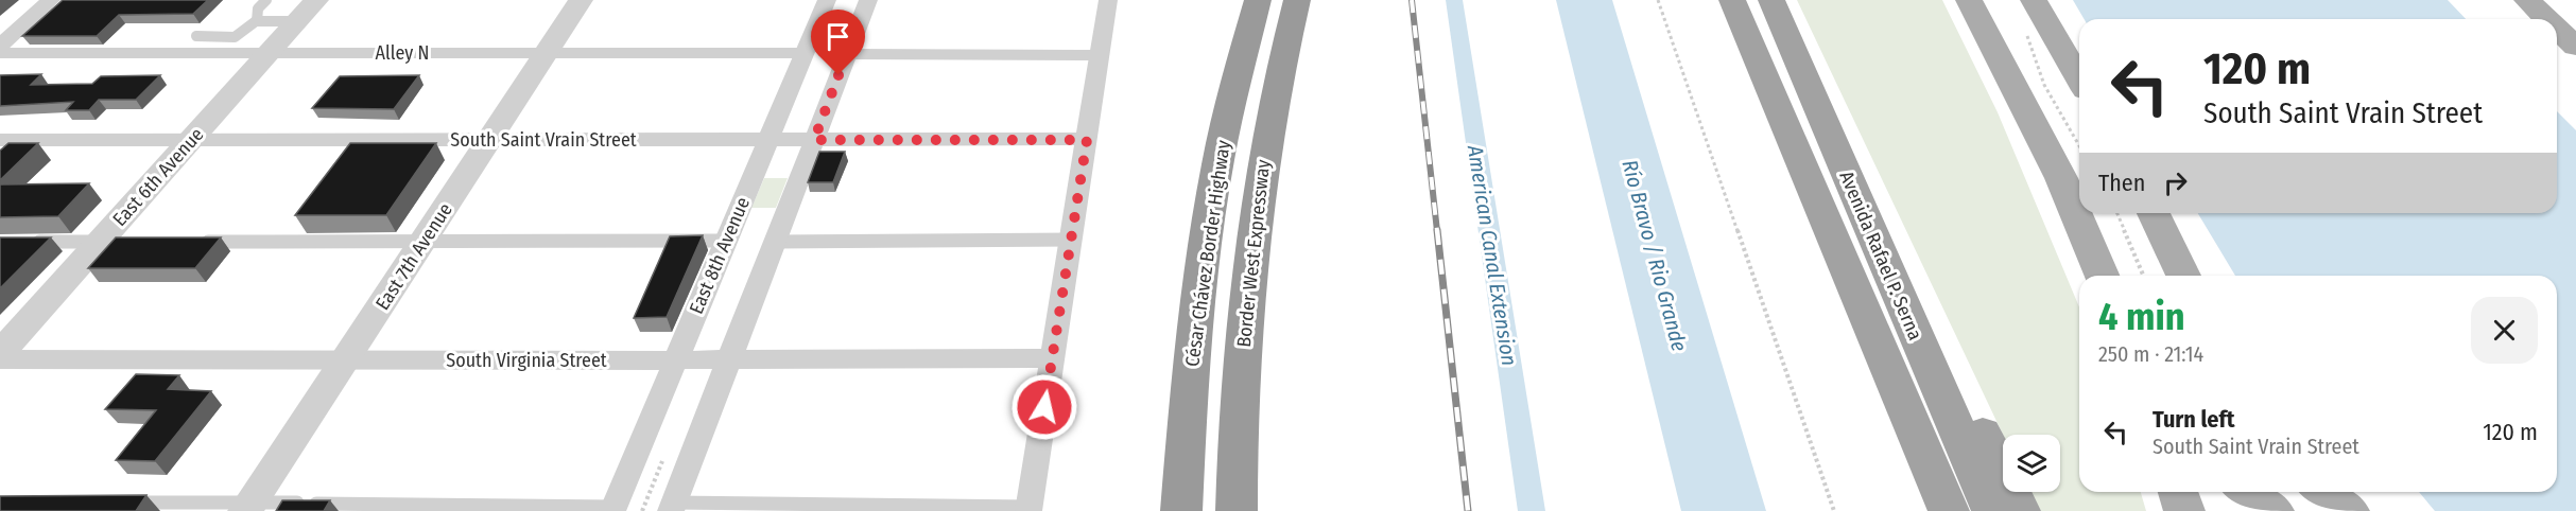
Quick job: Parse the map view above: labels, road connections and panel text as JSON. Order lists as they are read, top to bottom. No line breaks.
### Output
{"streets":{"highway":["César Chávez Border Highway","Border West Expressway","Avenida Rafael P. Serna"],"street":["South Saint Vrain Street","East 6th Avenue","East 8th Avenue","East 7th Avenue","South Virginia Street"],"lane":["Alley N"]},"crossings":[["Alley N","East 6th Avenue"],["Alley N","East 8th Avenue"],["Alley N","East 7th Avenue"],["South Saint Vrain Street","East 6th Avenue"],["South Saint Vrain Street","East 8th Avenue"],["South Saint Vrain Street","East 7th Avenue"],["East 8th Avenue","South Virginia Street"],["East 7th Avenue","South Virginia Street"]],"water":["American Canal Extension","Río Bravo / Rio Grande"],"page":{"turn":["120 m","South Saint Vrain Street"],"then":"Then","heading":["4 min","250 m · 21:14"],"list":[{"name":"Turn left","note":"South Saint Vrain Street","value":"120 m"}]}}
